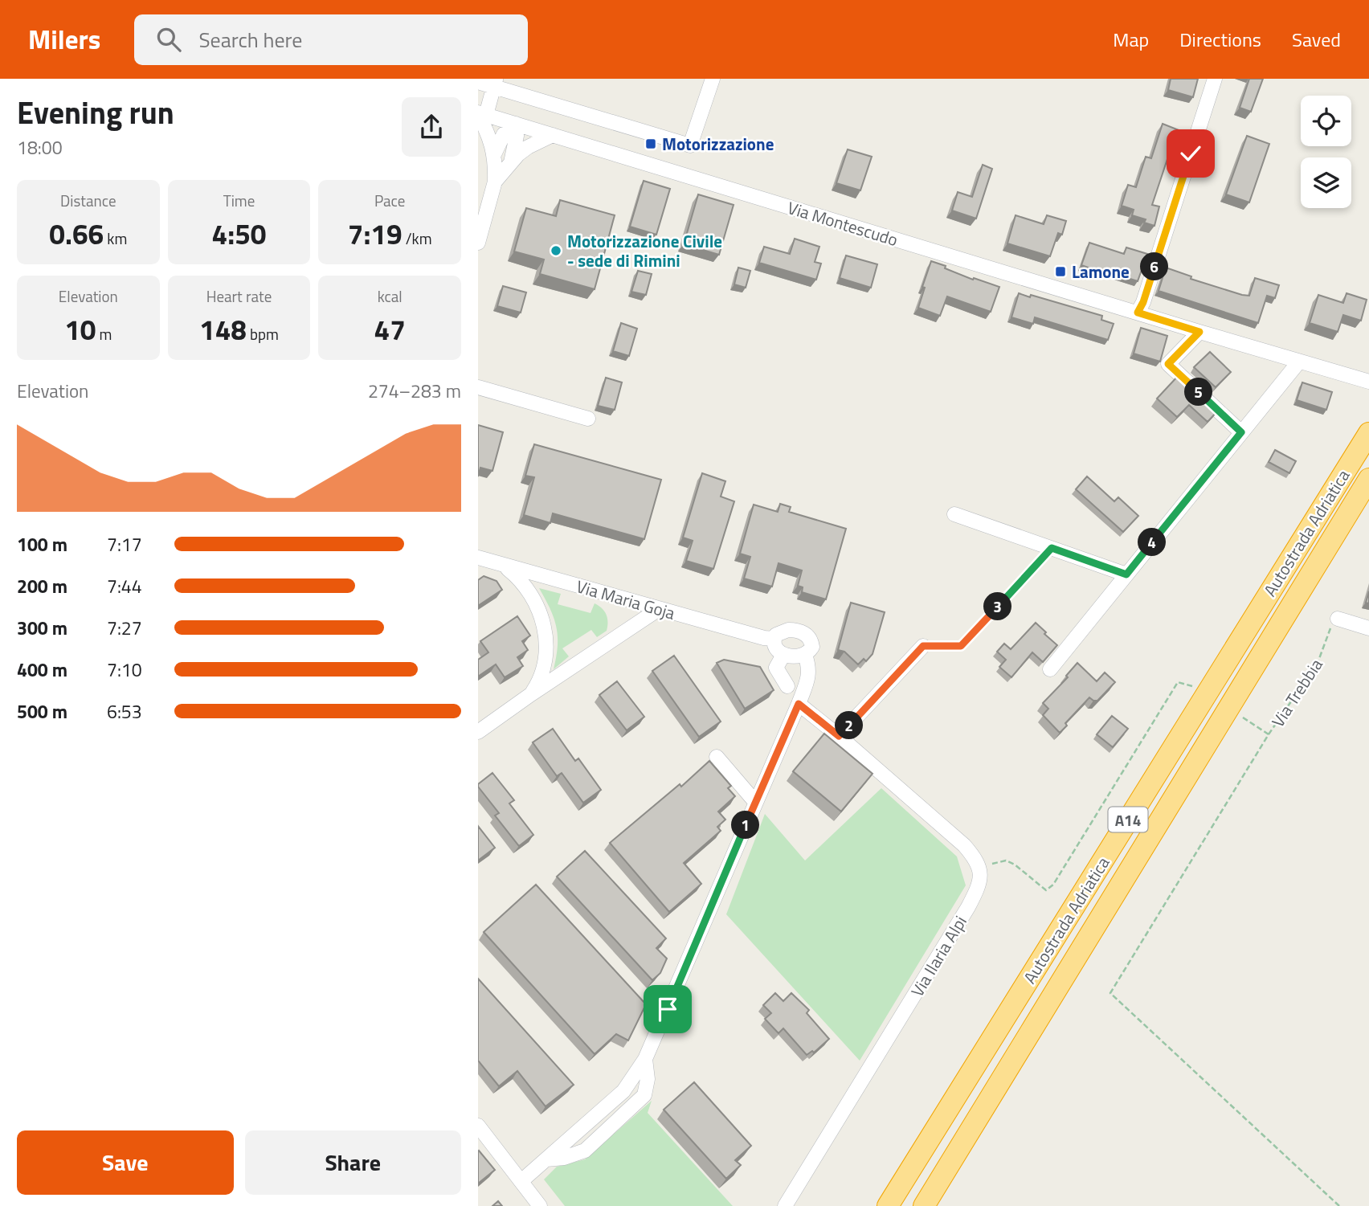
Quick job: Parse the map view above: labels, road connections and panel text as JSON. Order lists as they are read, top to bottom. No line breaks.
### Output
{"streets":{"highway":["Autostrada Adriatica","A14"],"street":["Via Montescudo","Via Maria Goja","Via Ilaria Alpi"],"path":["Via Trebbia"]},"places":{"transit":["Motorizzazione","Lamone"],"other":["Motorizzazione Civile - sede di Rimini"]},"page":{"header":"Milers","search":"Search here","nav":["Map","Directions","Saved"],"heading":["Evening run","18:00"],"stats":[["Distance","0.66 km"],["Time","4:50"],["Pace","7:19 /km"],["Elevation","10 m"],["Heart rate","148 bpm"],["kcal","47"]],"pins":["6","5","4","3","2","1"],"chart":["Elevation","274–283 m"],"list":[{"name":"100 m","note":"7:17"},{"name":"200 m","note":"7:44"},{"name":"300 m","note":"7:27"},{"name":"400 m","note":"7:10"},{"name":"500 m","note":"6:53"}],"buttons":["Save","Share"]}}
